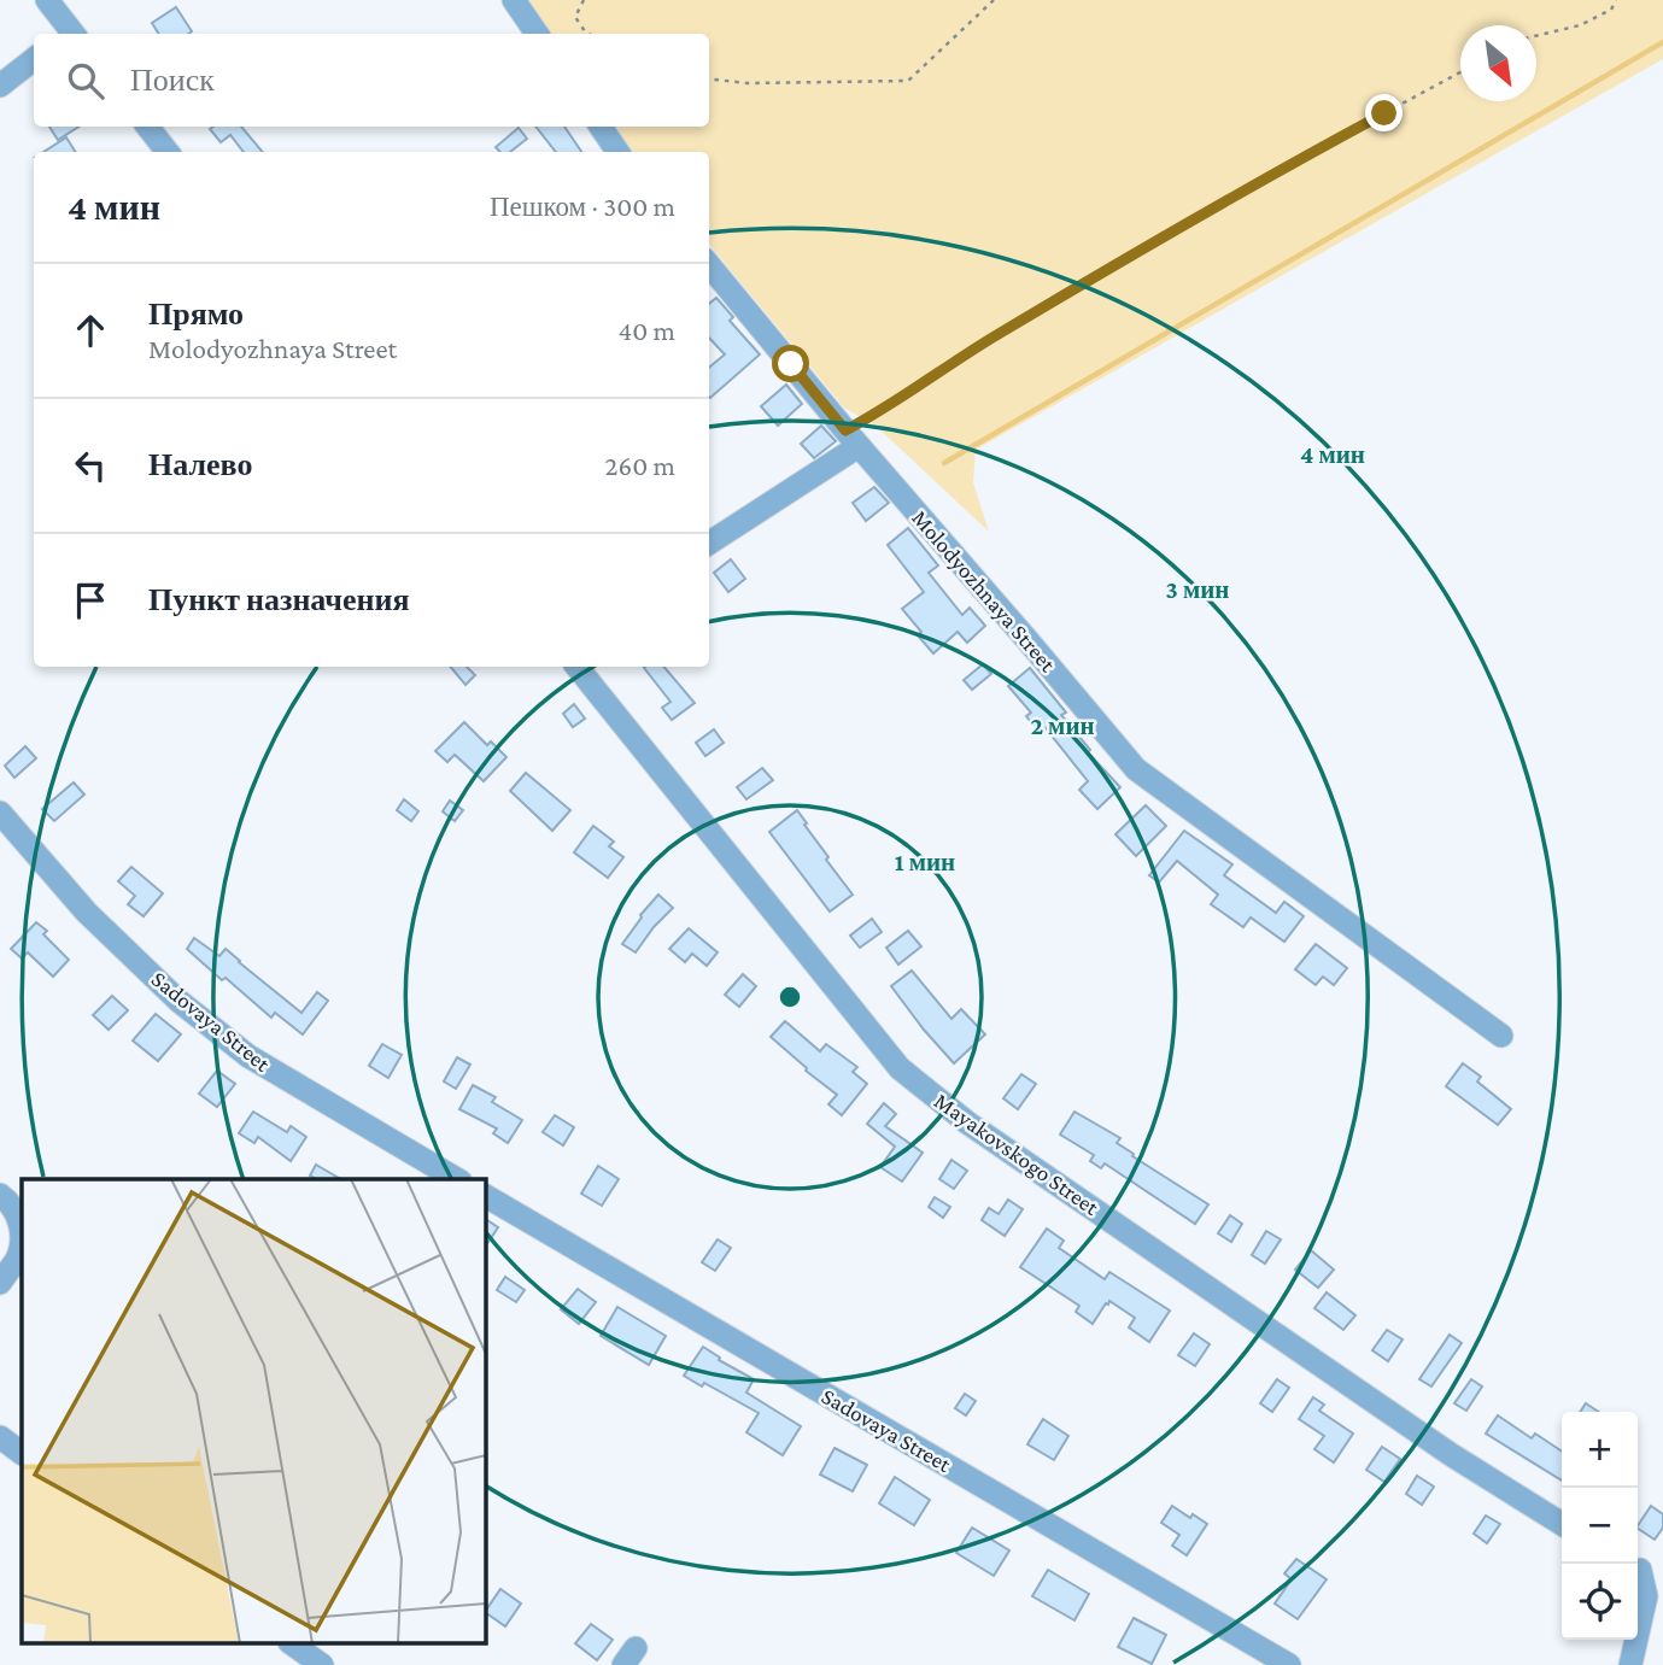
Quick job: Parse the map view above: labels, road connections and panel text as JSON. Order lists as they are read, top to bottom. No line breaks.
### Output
{"streets":{"street":["Molodyozhnaya Street","Sadovaya Street","Mayakovskogo Street"]},"north":"bottom right","page":{"search":"Поиск","heading":["4 мин","Пешком · 300 m"],"list":[["Прямо","Molodyozhnaya Street","40 m"],["Налево","260 m"],"Пункт назначения"],"map_buttons":["+","−"]},"rings":["4 мин","3 мин","2 мин","1 мин"]}
